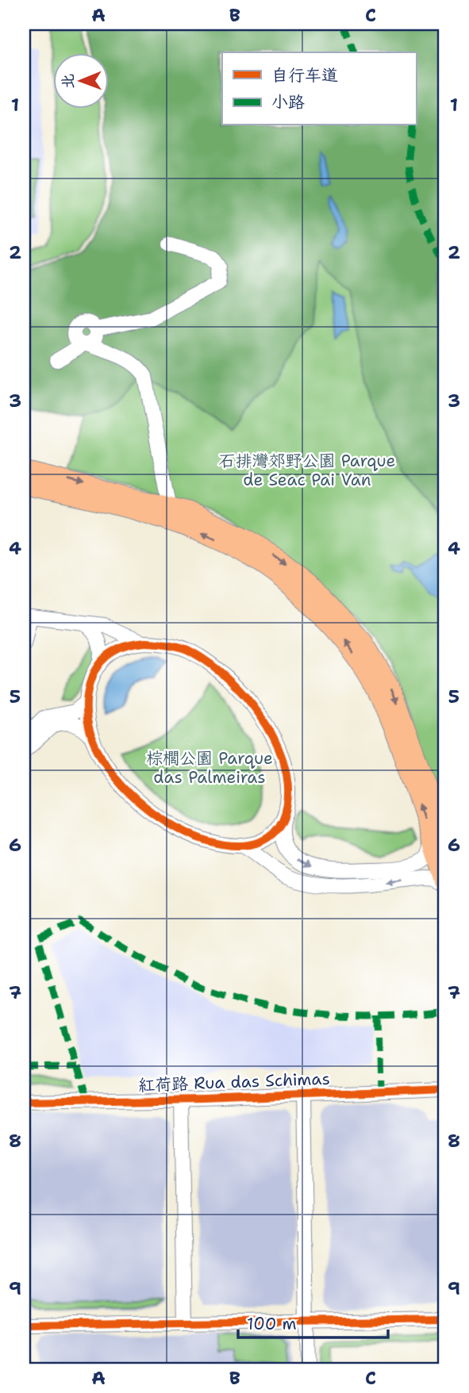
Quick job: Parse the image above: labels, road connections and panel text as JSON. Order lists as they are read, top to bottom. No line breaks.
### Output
{"streets":{"street":["紅荷路 Rua das Schimas"]},"parks":["石排灣郊野公園 Parque de Seac Pai Van","棕櫚公園 Parque das Palmeiras"],"legend":["自行车道","小路"],"scale_bar":"100 m","north":"left","grid":{"columns":["A","B","C"],"rows":["1","2","3","4","5","6","7","8","9"]}}
